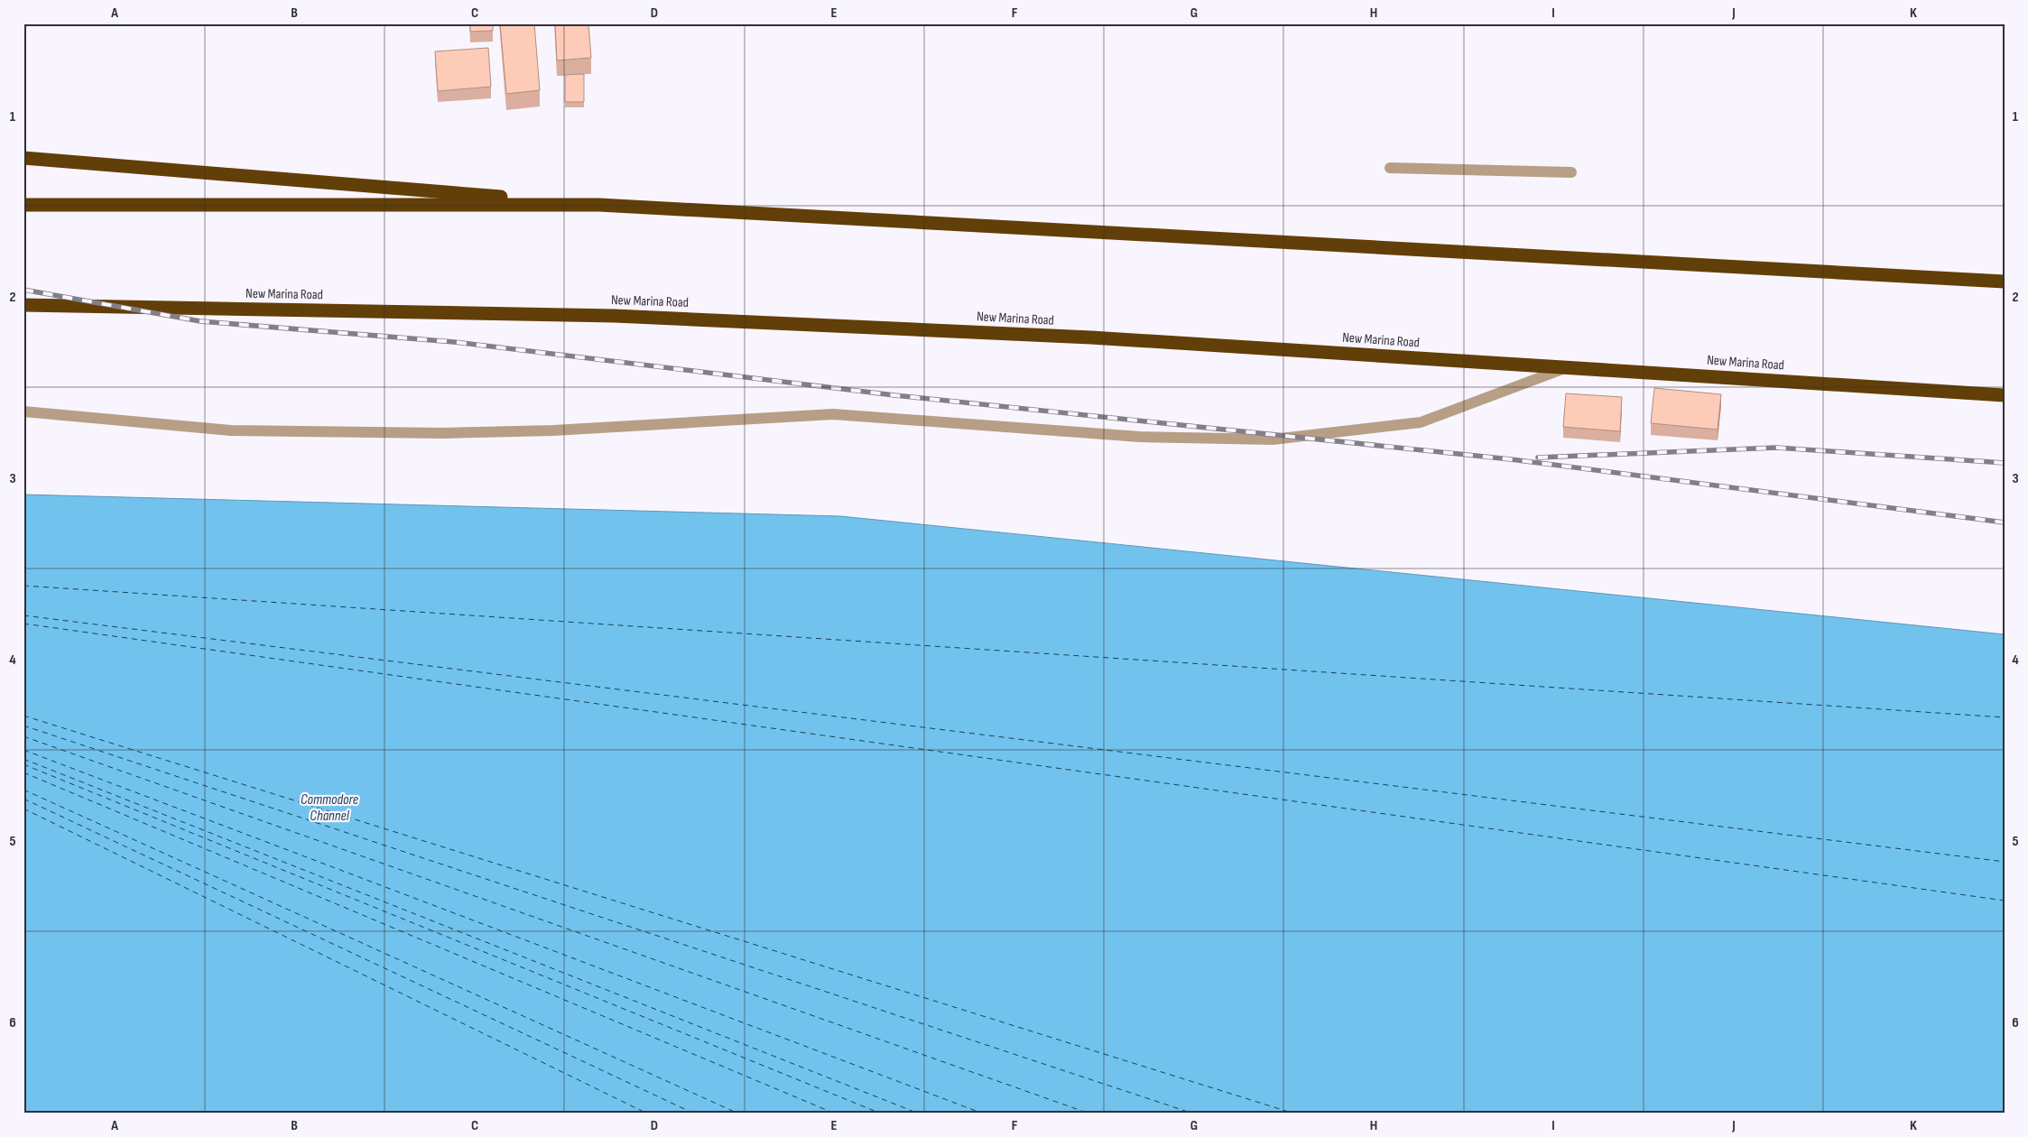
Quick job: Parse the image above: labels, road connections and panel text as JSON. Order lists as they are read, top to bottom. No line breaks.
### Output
{"streets":{"highway":["New Marina Road"]},"water":["Commodore Channel"],"grid":{"columns":["A","B","C","D","E","F","G","H","I","J","K"],"rows":["1","2","3","4","5","6"]}}
